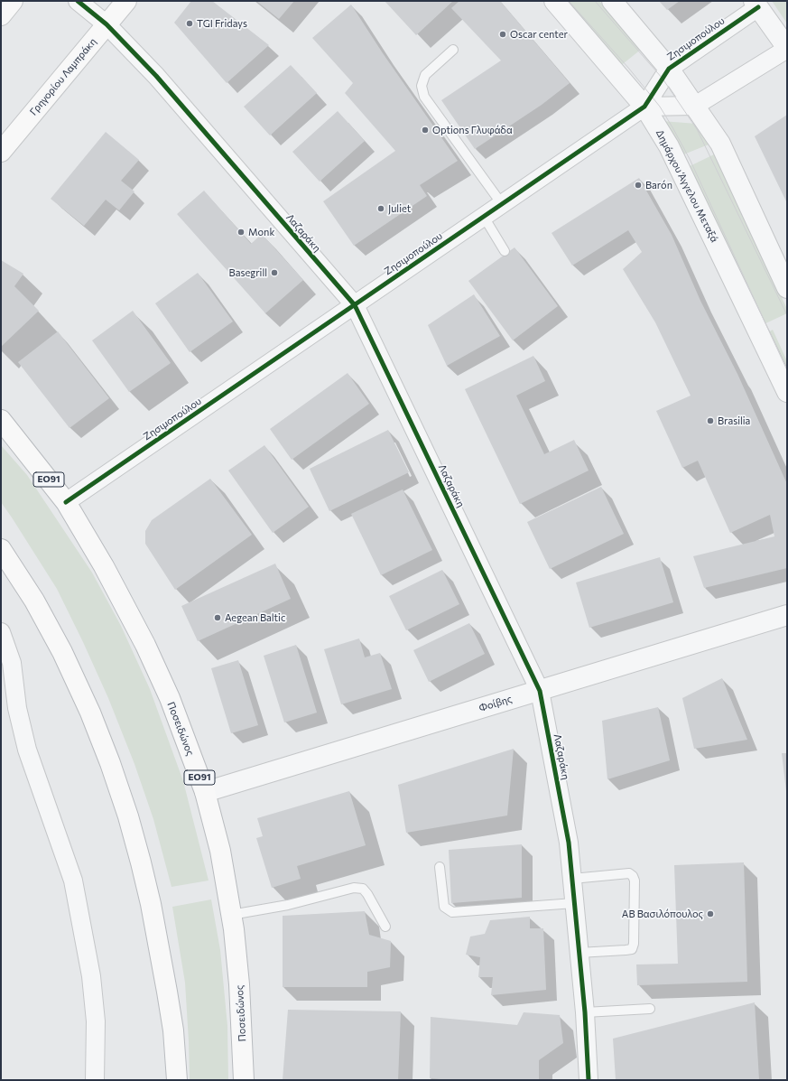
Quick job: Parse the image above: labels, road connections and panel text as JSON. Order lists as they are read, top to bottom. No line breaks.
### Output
{"streets":{"main road":["Γρηγορίου Λαμπράκη","ΕΟ91","Ποσειδώνος"],"street":["Ζησιμοπούλου","Δημάρχου Άγγελου Μεταξά","Λαζαράκη","Φοίβης"]},"crossings":[["Ζησιμοπούλου","Δημάρχου Άγγελου Μεταξά"],["Ζησιμοπούλου","Λαζαράκη"],["Ζησιμοπούλου","Ποσειδώνος"],["Γρηγορίου Λαμπράκη","Λαζαράκη"],["Λαζαράκη","Φοίβης"],["Φοίβης","Ποσειδώνος"]],"places":["TGI Fridays","Oscar center","Options Γλυφάδα","Barón","Juliet","Monk","Basegrill","Brasilia","Aegean Baltic","ΑΒ Βασιλόπουλος"]}
